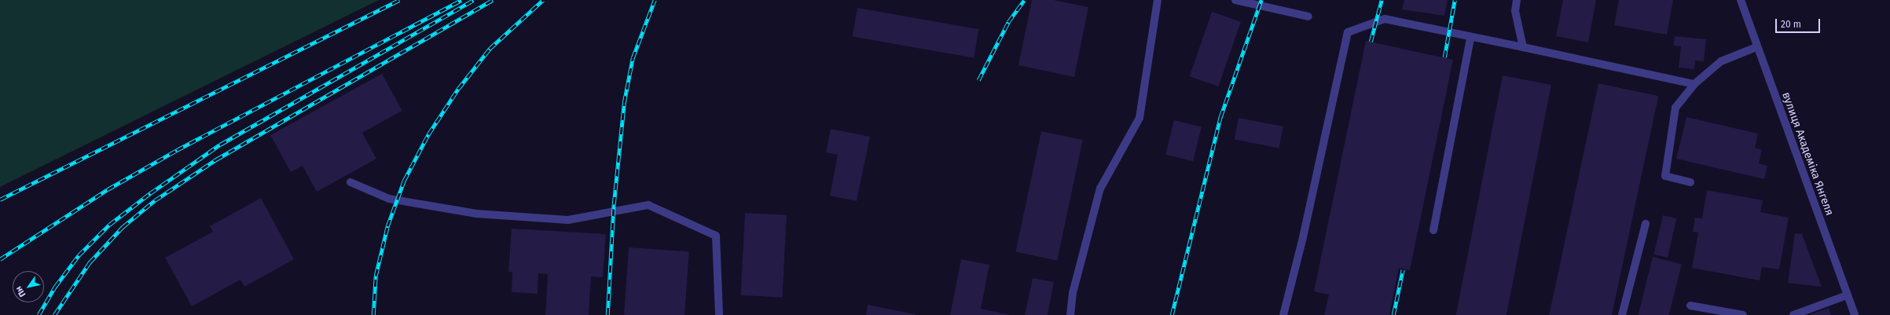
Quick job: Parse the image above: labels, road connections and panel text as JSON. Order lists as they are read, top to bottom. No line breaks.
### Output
{"streets":{"street":["вулиця Академіка Янгеля"]},"scale_bar":"20 m","north":"bottom left"}
